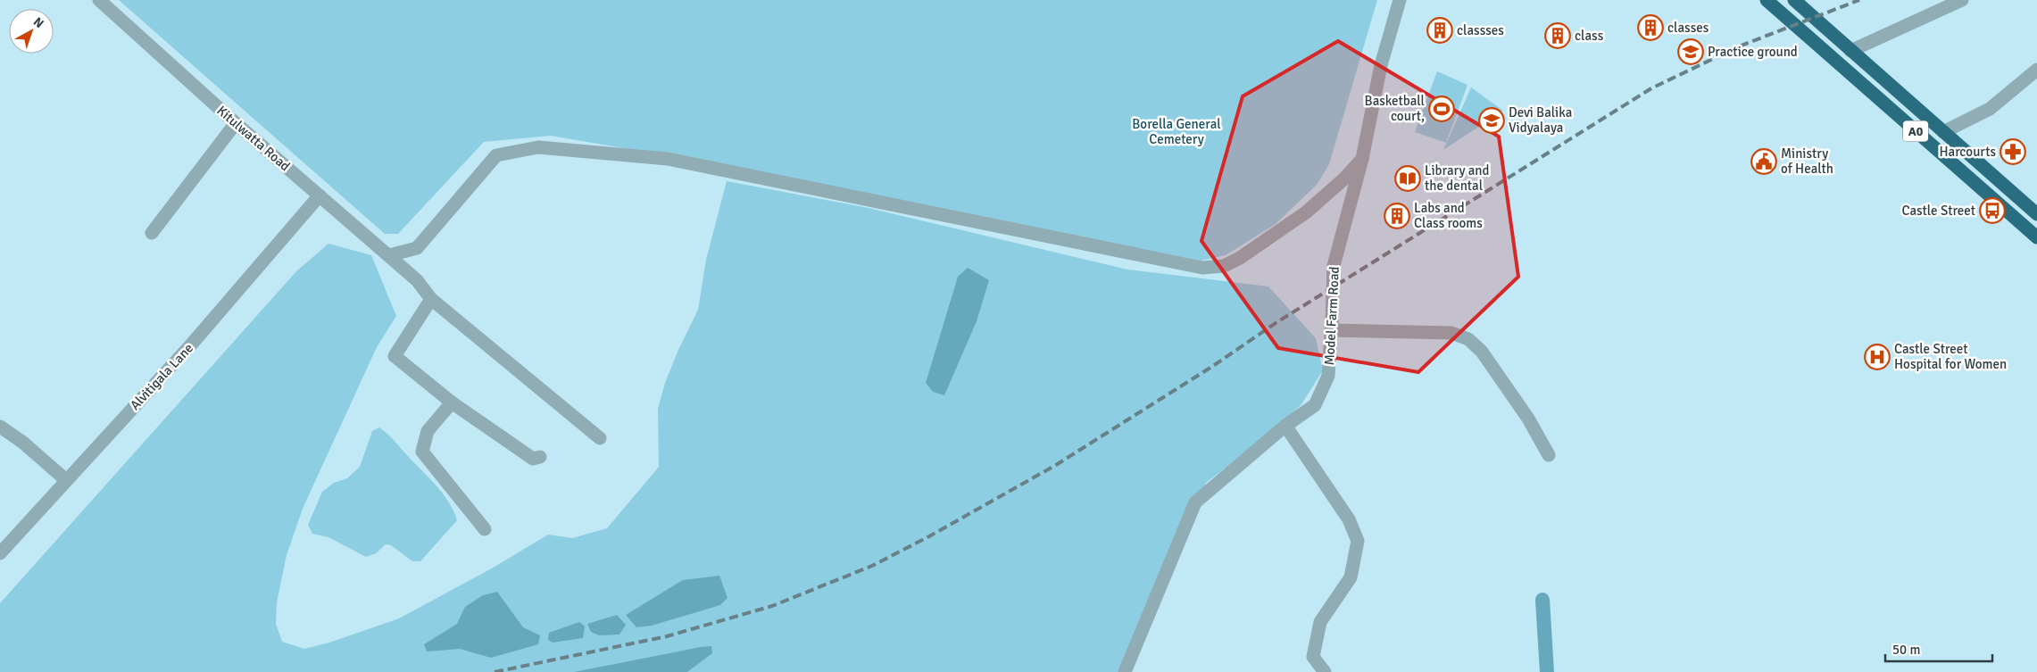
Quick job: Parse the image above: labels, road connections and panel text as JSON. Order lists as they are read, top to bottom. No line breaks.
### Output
{"streets":{"highway":["A0"],"street":["Kitulwatta Road","Model Farm Road","Alvitigala Lane"]},"crossings":[["Kitulwatta Road","Alvitigala Lane"]],"parks":["Borella General Cemetery"],"places":{"building":["classes","classses","class","Labs and Class rooms"],"school or university":["Practice ground","Devi Balika Vidyalaya"],"sports":["Basketball court,"],"pharmacy":["Harcourts"],"public building":["Ministry of Health"],"library":["Library and the dental"],"bus stop":["Castle Street"],"hospital":["Castle Street Hospital for Women"]},"scale_bar":"50 m","north":"top right"}
